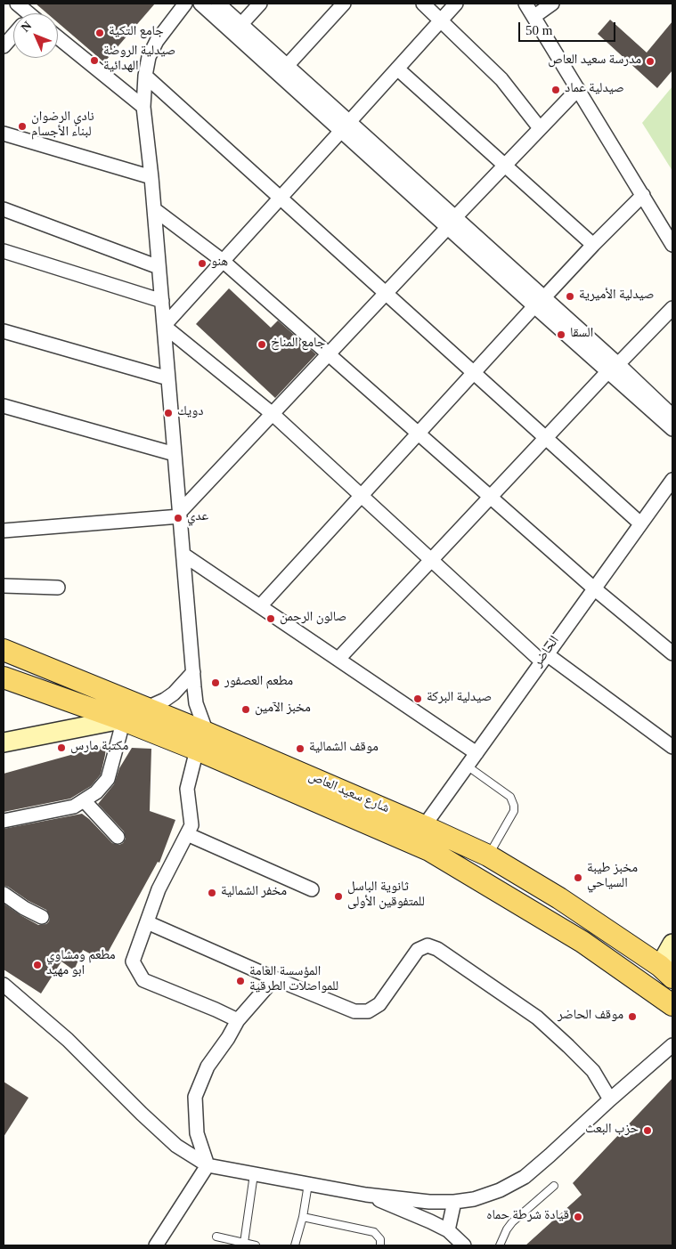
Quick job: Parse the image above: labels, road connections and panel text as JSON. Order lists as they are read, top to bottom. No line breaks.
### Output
{"streets":{"main road":["شارع سعيد العاص"],"street":["الحاضر"]},"crossings":[["الحاضر","شارع سعيد العاص"]],"places":["جامع التكية","صيدلية الروضة الهدائية","مدرسة سعيد العاص","صيدلية عماد","نادي الرضوان لبناء الأجسام","هنو","صيدلية الأميرية","السقا","جامع المناخ","دويك","عدي","صالون الرحمن","مطعم العصفور","صيدلية البركة","مخبز الآمين","مكتبة مارس","موقف الشمالية","مخبز طيبة السياحي","مخفر الشمالية","ثانوية الباسل للمتفوقين الأولى","مطعم ومشاوي ابو مهيد","المؤسسة العامة للمواصلات الطرقية","موقف الحاضر","حزب البعث","قيادة شرطة حماه"],"scale_bar":"50 m","north":"top left"}
